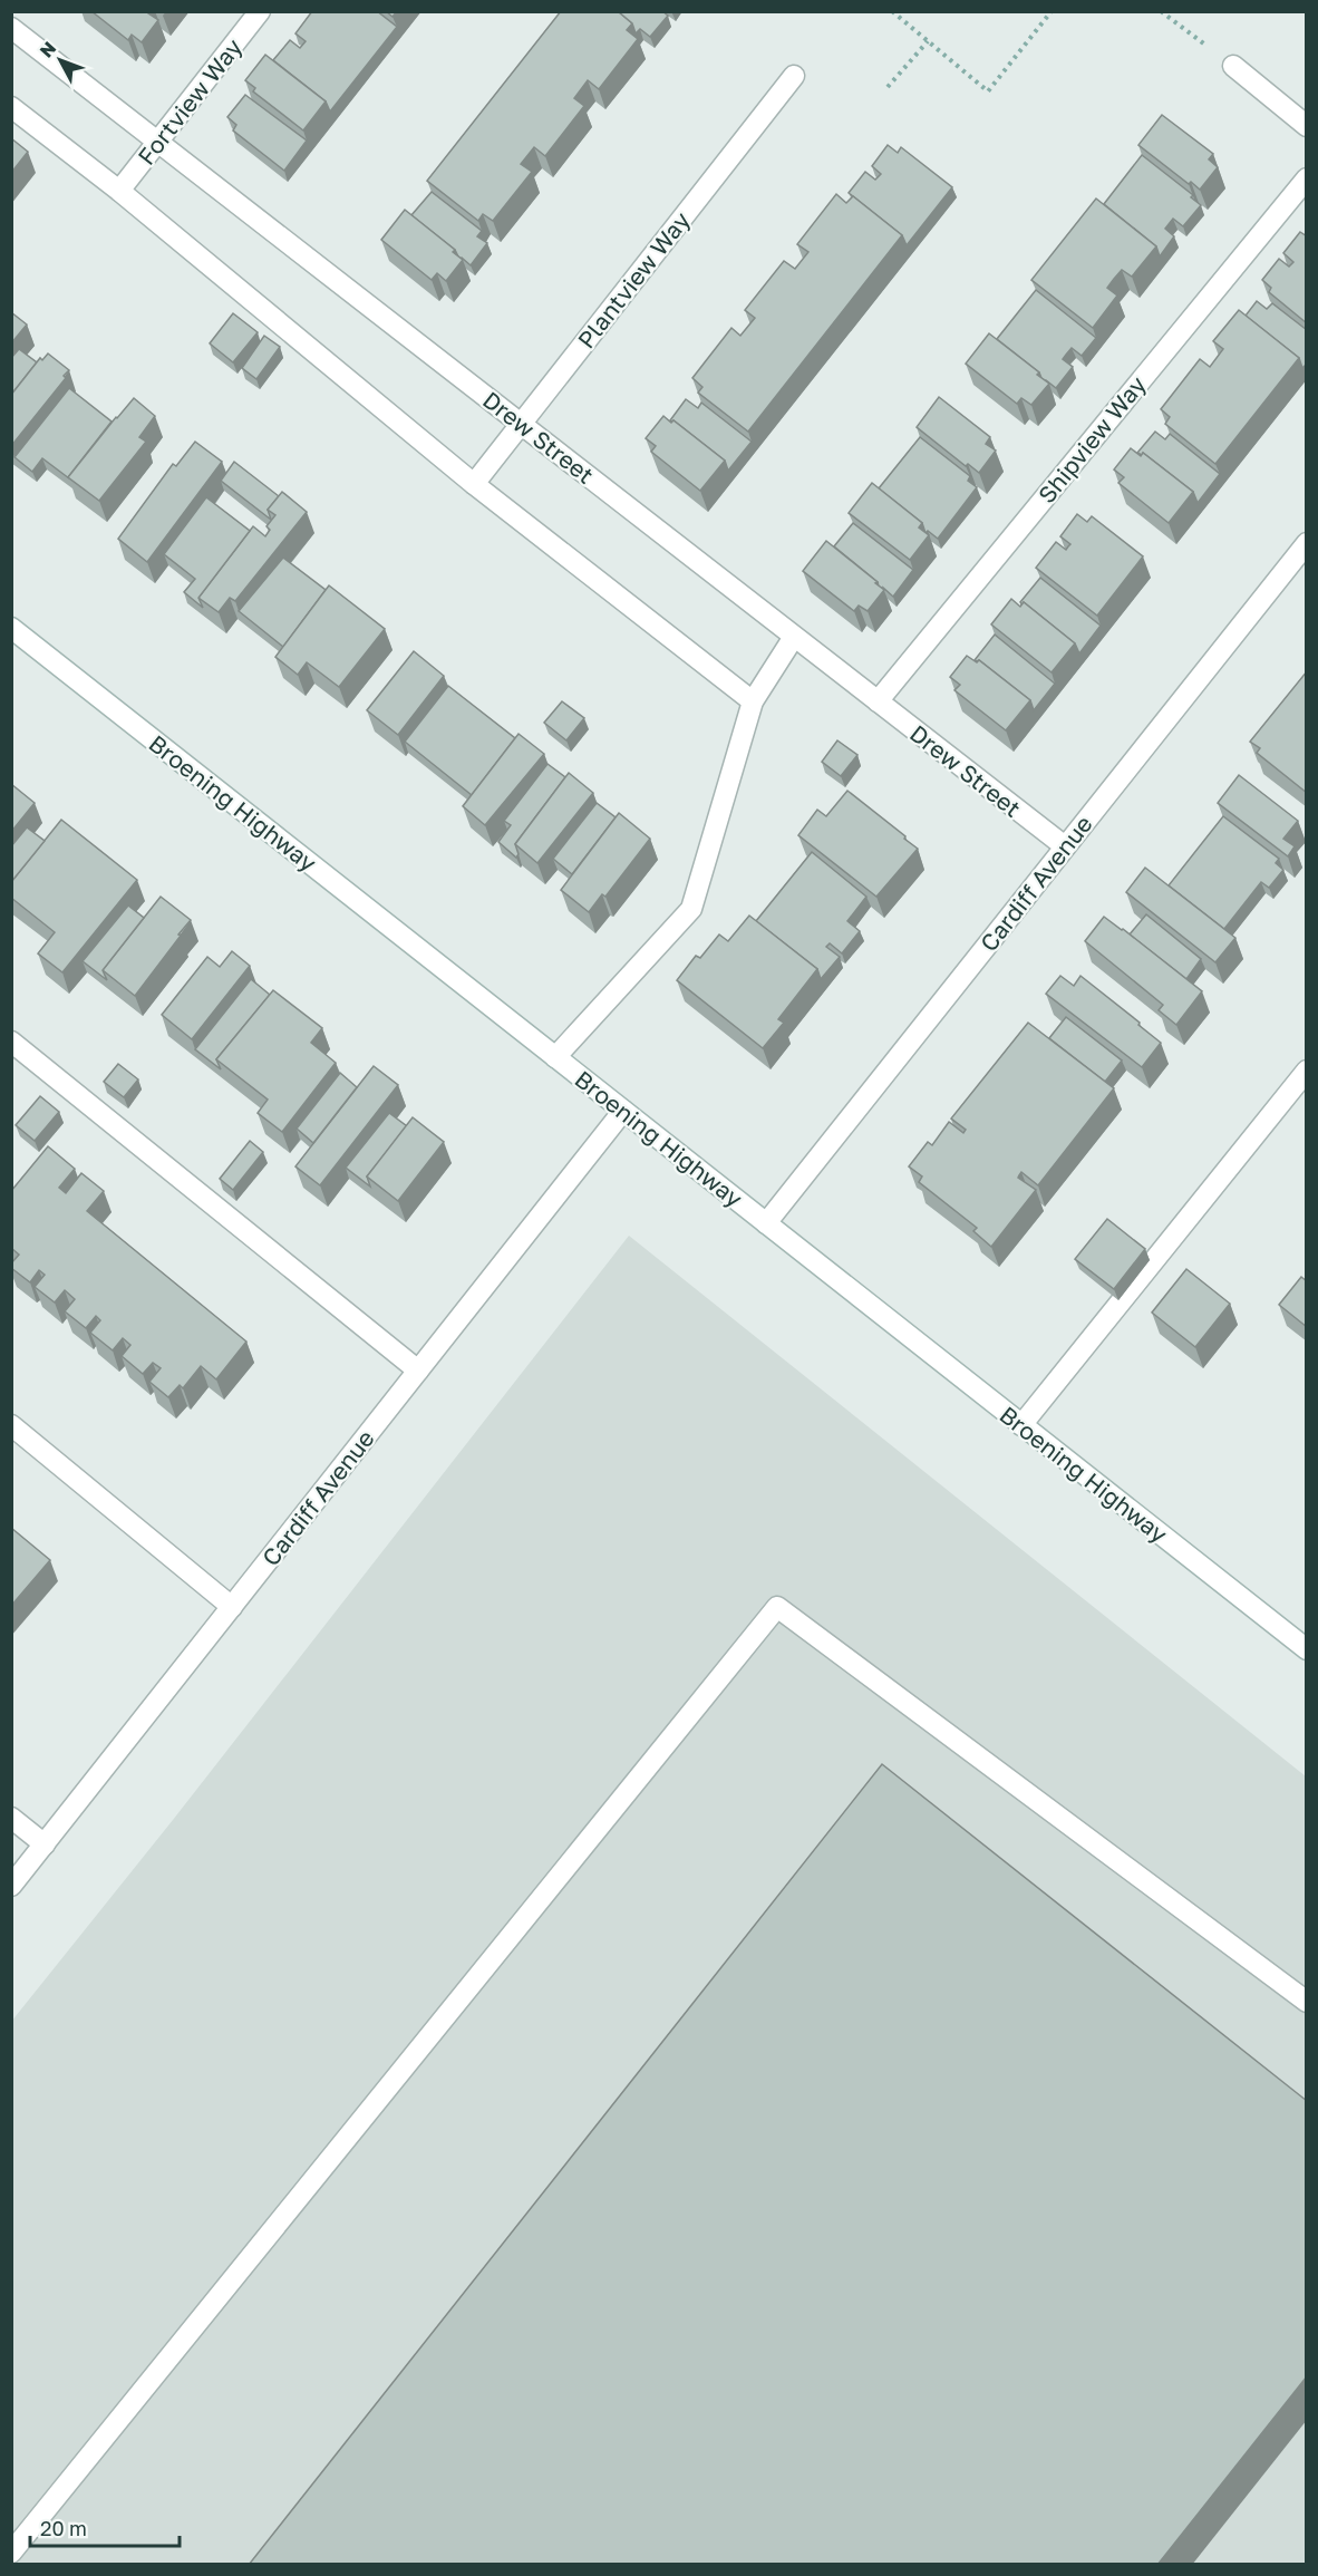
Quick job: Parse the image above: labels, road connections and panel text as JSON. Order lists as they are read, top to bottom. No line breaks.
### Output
{"streets":{"street":["Fortview Way","Plantview Way","Drew Street","Shipview Way","Broening Highway","Cardiff Avenue"]},"crossings":[["Fortview Way","Drew Street"],["Plantview Way","Drew Street"],["Drew Street","Shipview Way"],["Drew Street","Cardiff Avenue"],["Broening Highway","Cardiff Avenue"]],"scale_bar":"20 m","north":"top left"}
